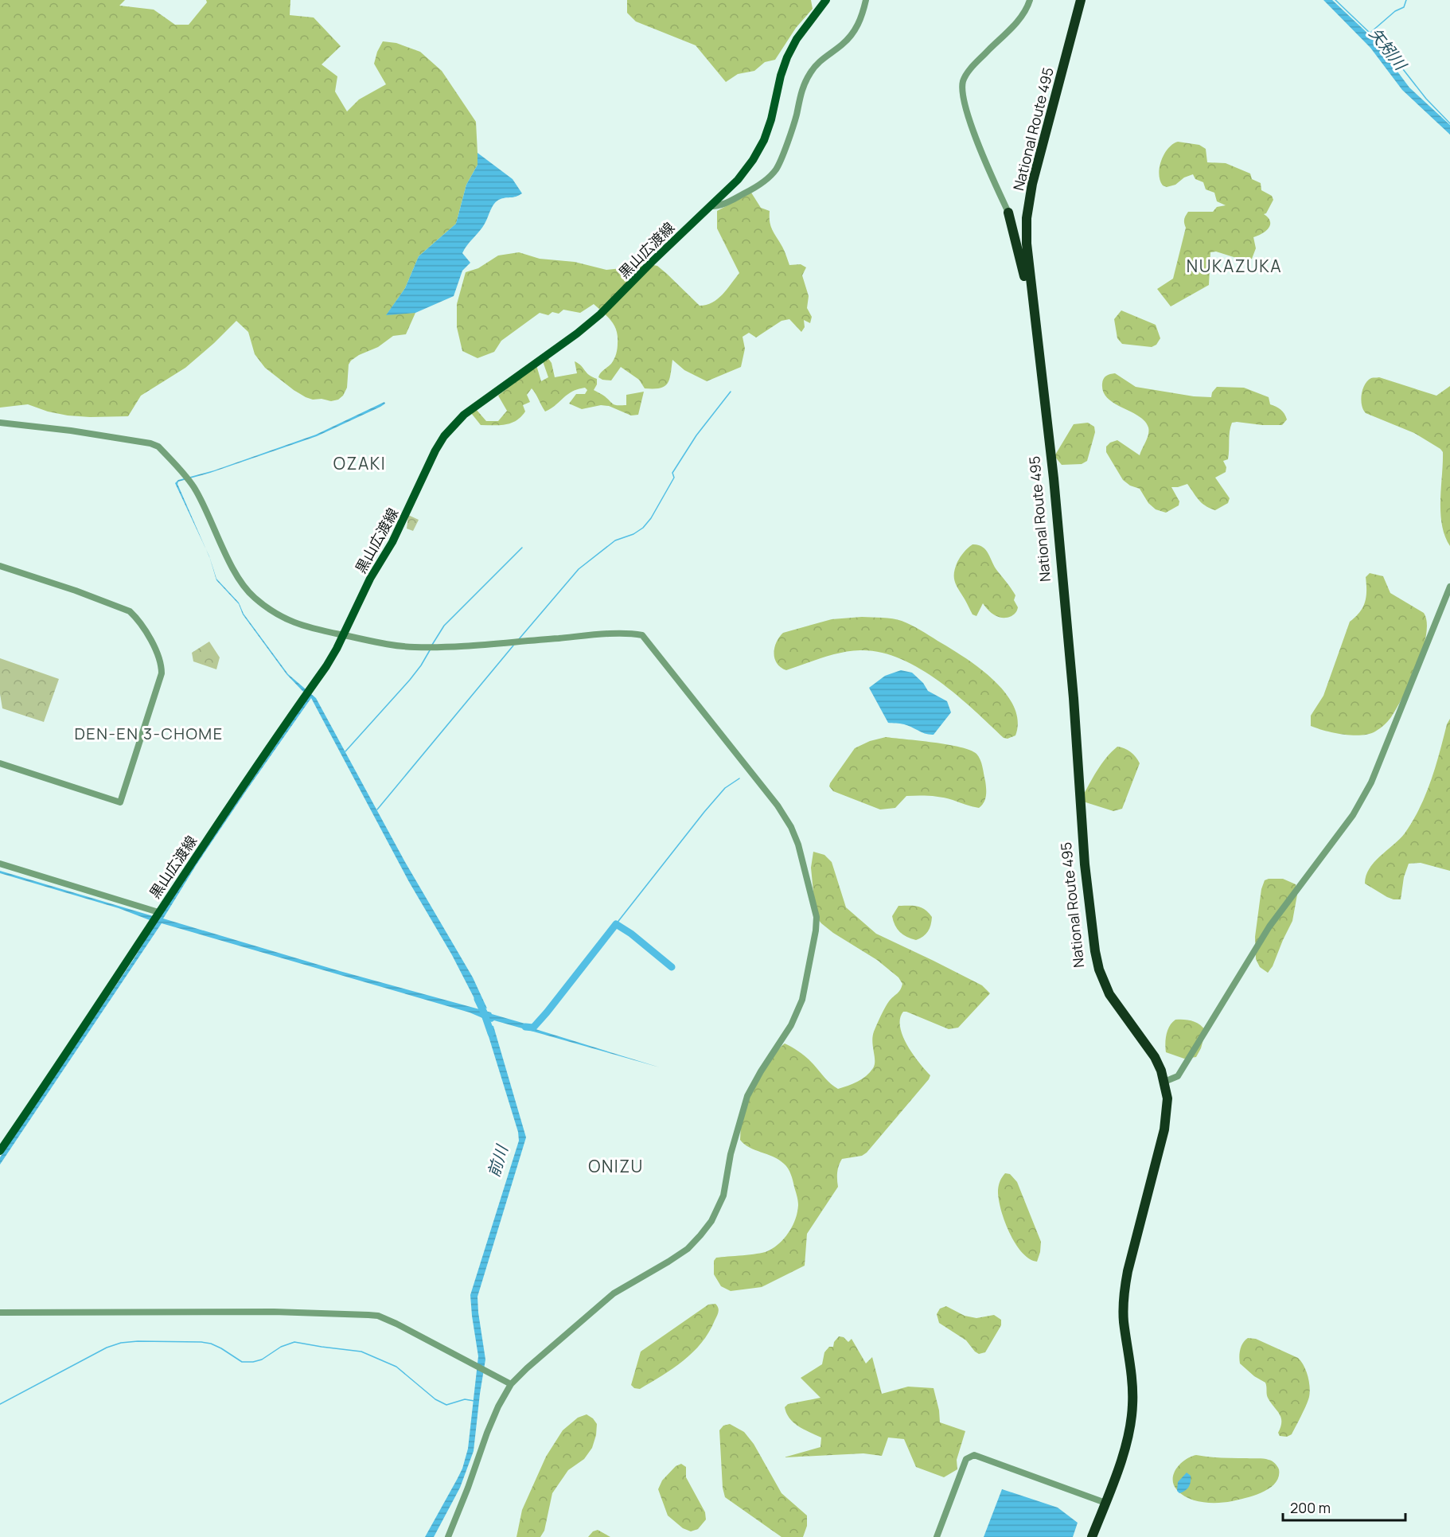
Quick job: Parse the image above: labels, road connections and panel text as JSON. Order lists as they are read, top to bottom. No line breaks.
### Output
{"streets":{"highway":["National Route 495"],"main road":["黒山広渡線"]},"districts":["NUKAZUKA","OZAKI","DEN-EN 3-CHOME","ONIZU"],"water":["矢矧川","前川"],"scale_bar":"200 m"}
